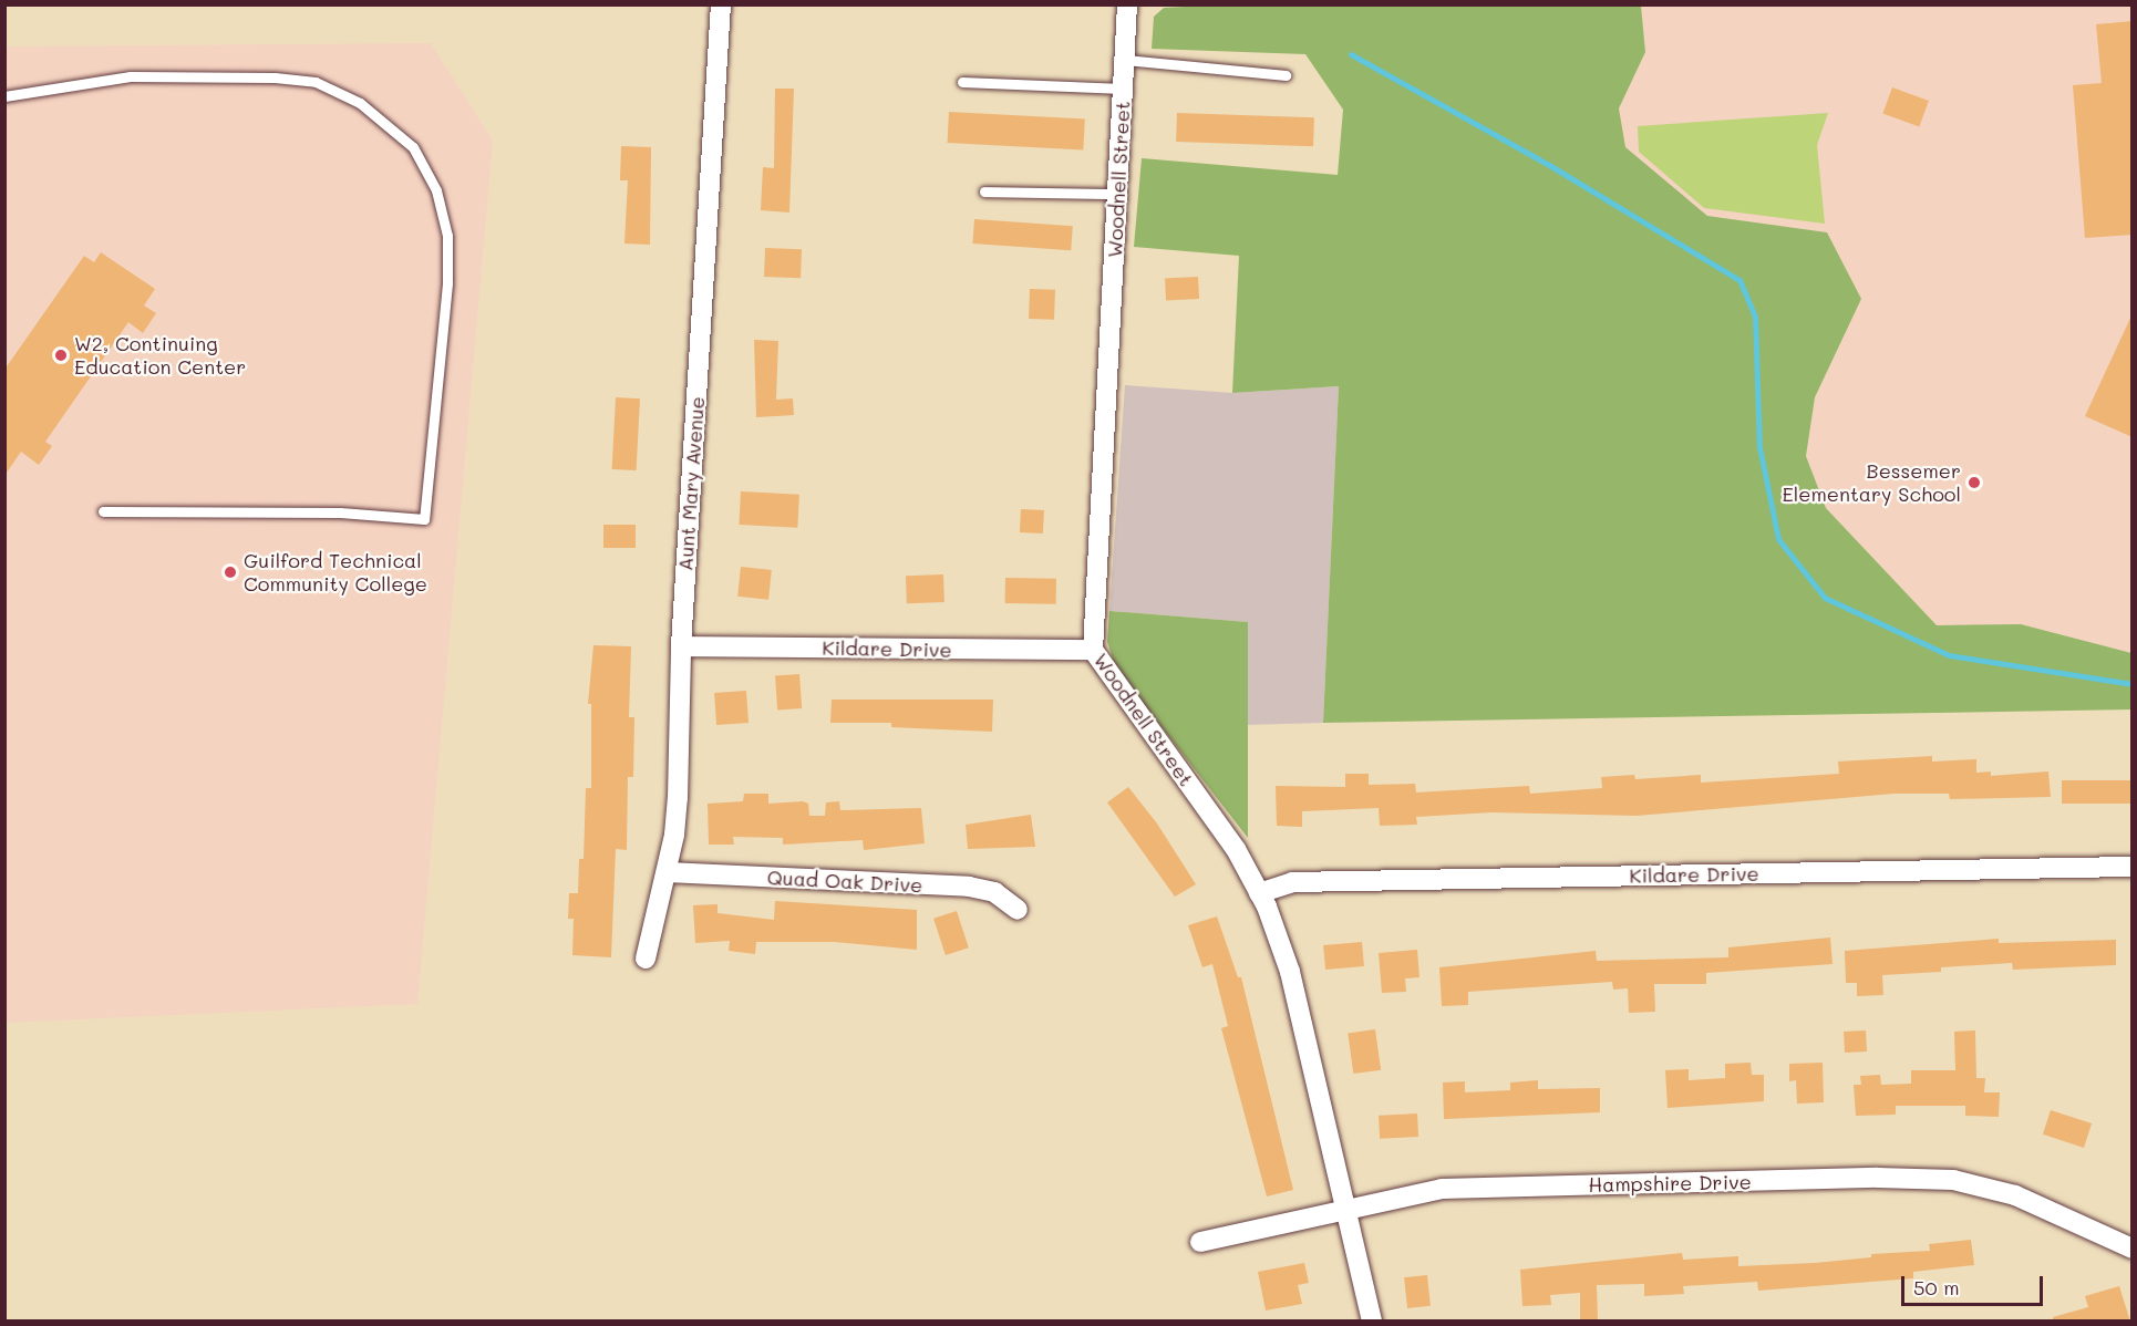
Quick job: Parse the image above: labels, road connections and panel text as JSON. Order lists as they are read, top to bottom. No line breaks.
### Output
{"streets":{"street":["Woodnell Street","Aunt Mary Avenue","Kildare Drive","Quad Oak Drive","Hampshire Drive"]},"crossings":[["Woodnell Street","Kildare Drive"],["Woodnell Street","Hampshire Drive"],["Aunt Mary Avenue","Kildare Drive"],["Aunt Mary Avenue","Quad Oak Drive"]],"places":["W2, Continuing Education Center","Bessemer Elementary School","Guilford Technical Community College"],"scale_bar":"50 m"}
